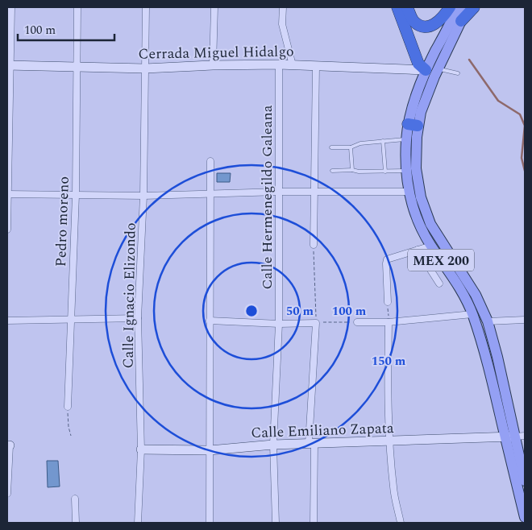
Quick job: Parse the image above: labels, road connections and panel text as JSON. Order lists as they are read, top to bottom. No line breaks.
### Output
{"streets":{"main road":["MEX 200"],"street":["Cerrada Miguel Hidalgo","Calle Hermenegildo Galeana","Pedro moreno","Calle Ignacio Elizondo","Calle Emiliano Zapata"]},"crossings":[["Cerrada Miguel Hidalgo","Calle Hermenegildo Galeana"],["Cerrada Miguel Hidalgo","Pedro moreno"],["Cerrada Miguel Hidalgo","MEX 200"],["Cerrada Miguel Hidalgo","Calle Ignacio Elizondo"],["Calle Hermenegildo Galeana","Calle Emiliano Zapata"],["MEX 200","Calle Emiliano Zapata"],["Calle Ignacio Elizondo","Calle Emiliano Zapata"]],"scale_bar":"100 m","rings":["50 m","100 m","150 m"]}
